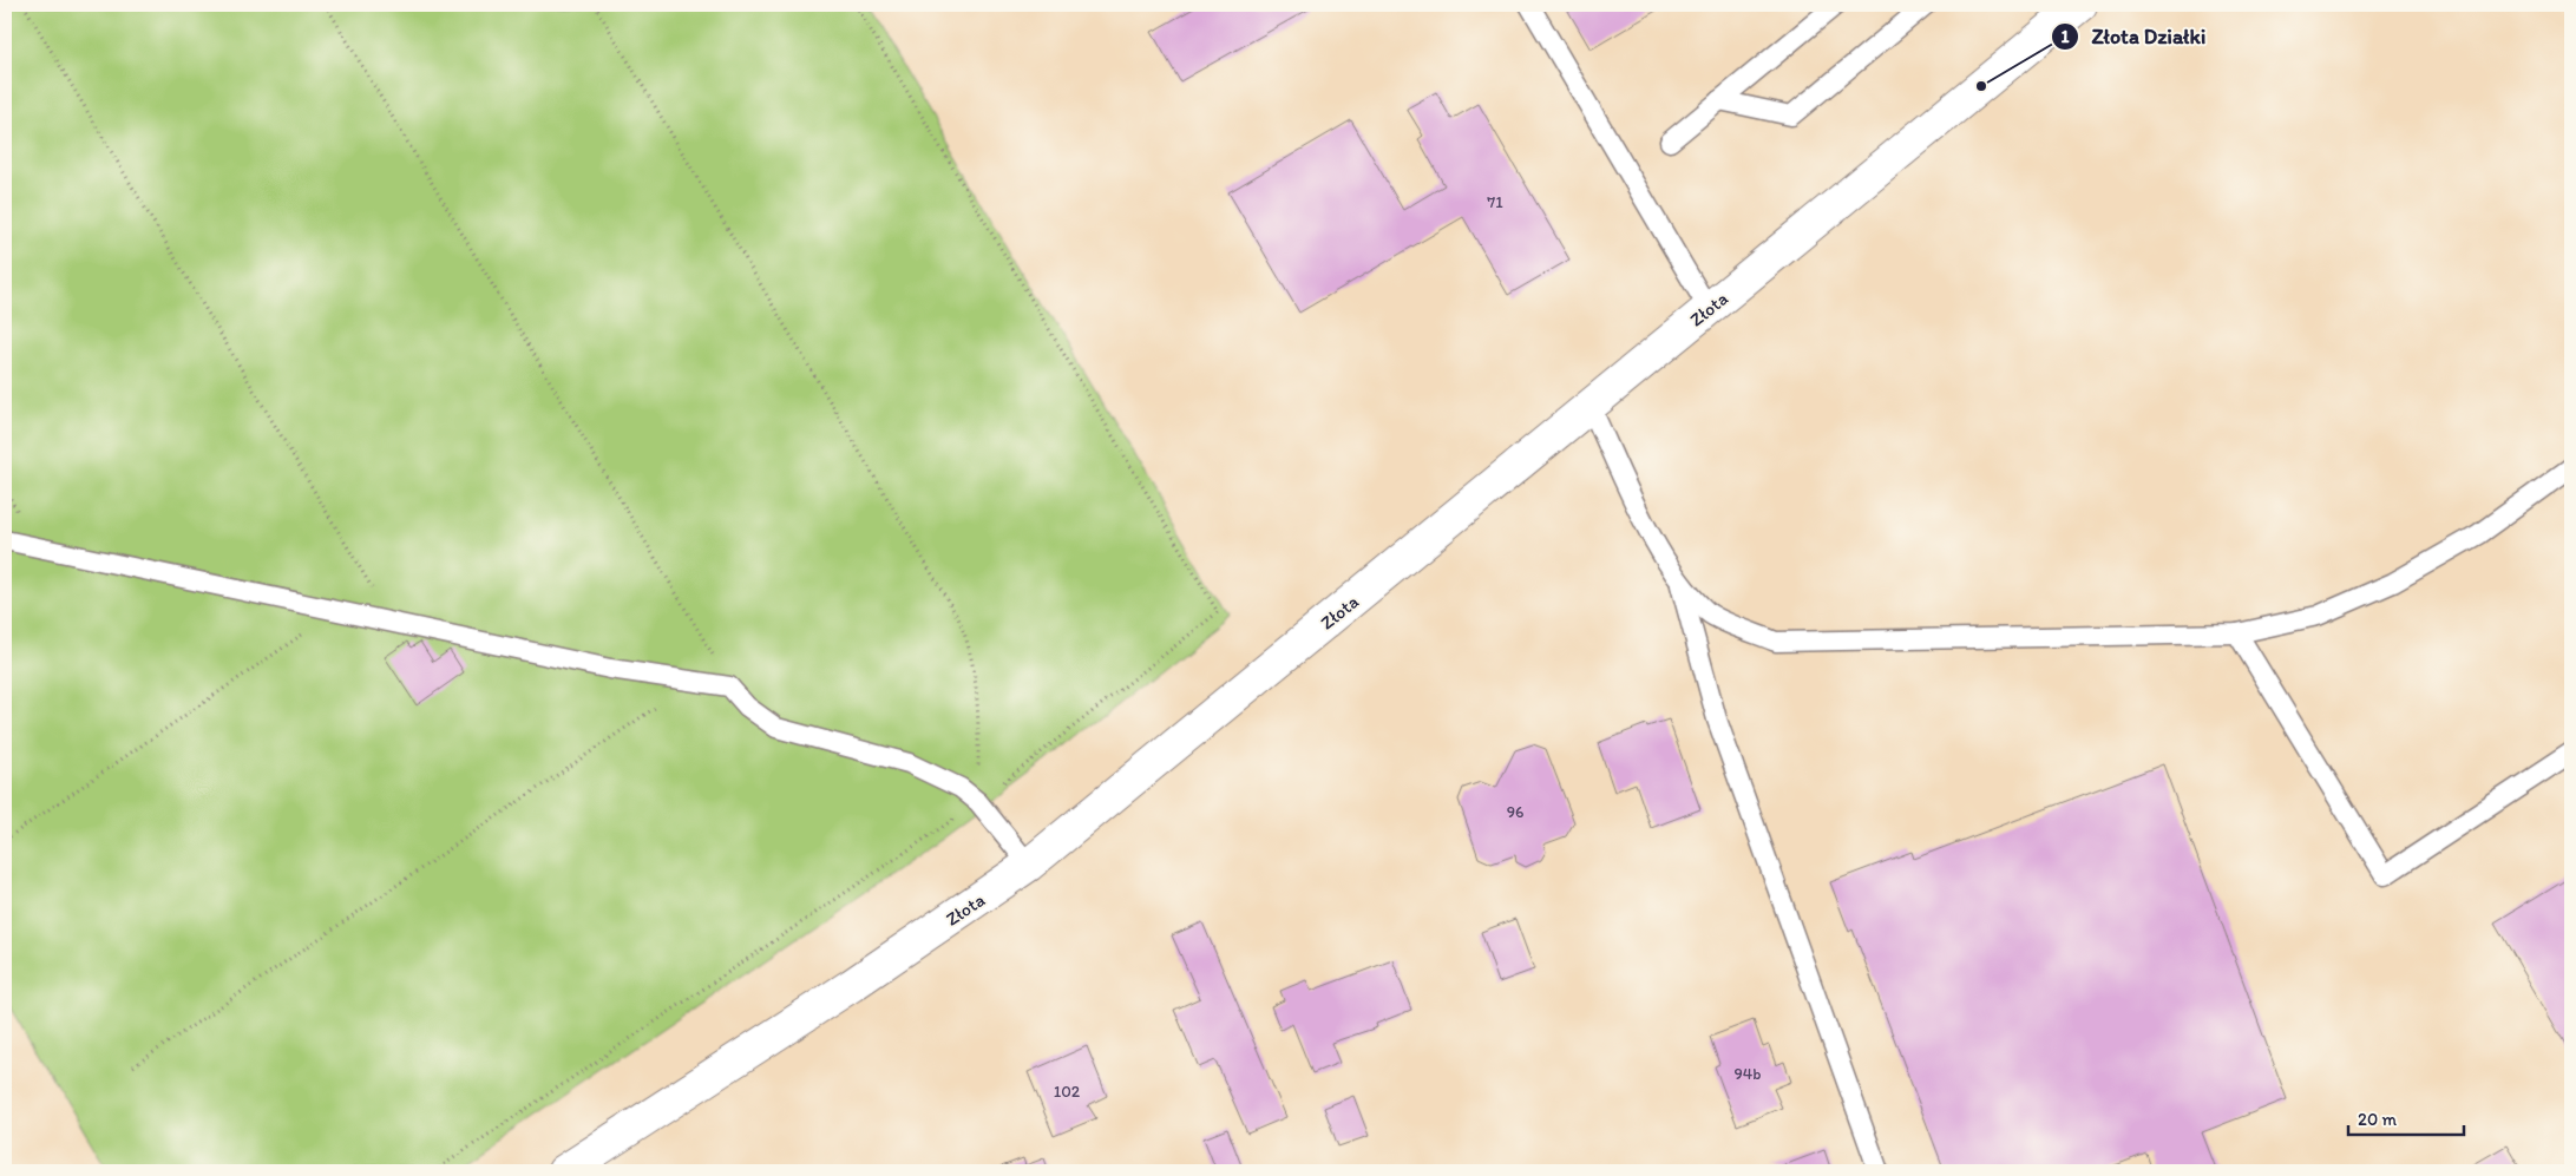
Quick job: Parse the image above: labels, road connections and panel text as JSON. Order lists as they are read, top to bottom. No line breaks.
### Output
{"streets":{"street":["Złota"]},"places":["Złota Działki"],"house_numbers":["71","96","94b","102"],"scale_bar":"20 m"}
